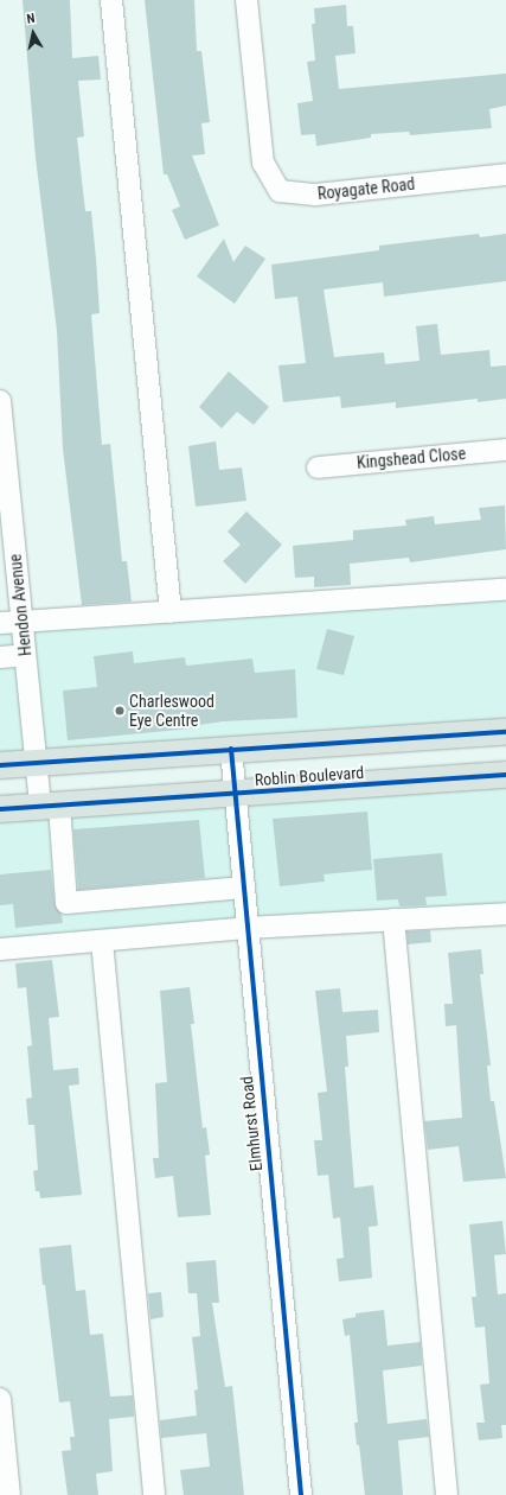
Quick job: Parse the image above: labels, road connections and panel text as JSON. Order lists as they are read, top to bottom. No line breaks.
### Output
{"streets":{"main road":["Roblin Boulevard"],"street":["Royagate Road","Kingshead Close","Hendon Avenue","Elmhurst Road"]},"crossings":[["Hendon Avenue","Roblin Boulevard"],["Hendon Avenue","Elmhurst Road"],["Roblin Boulevard","Elmhurst Road"]],"places":["Charleswood Eye Centre"],"north":"top"}
